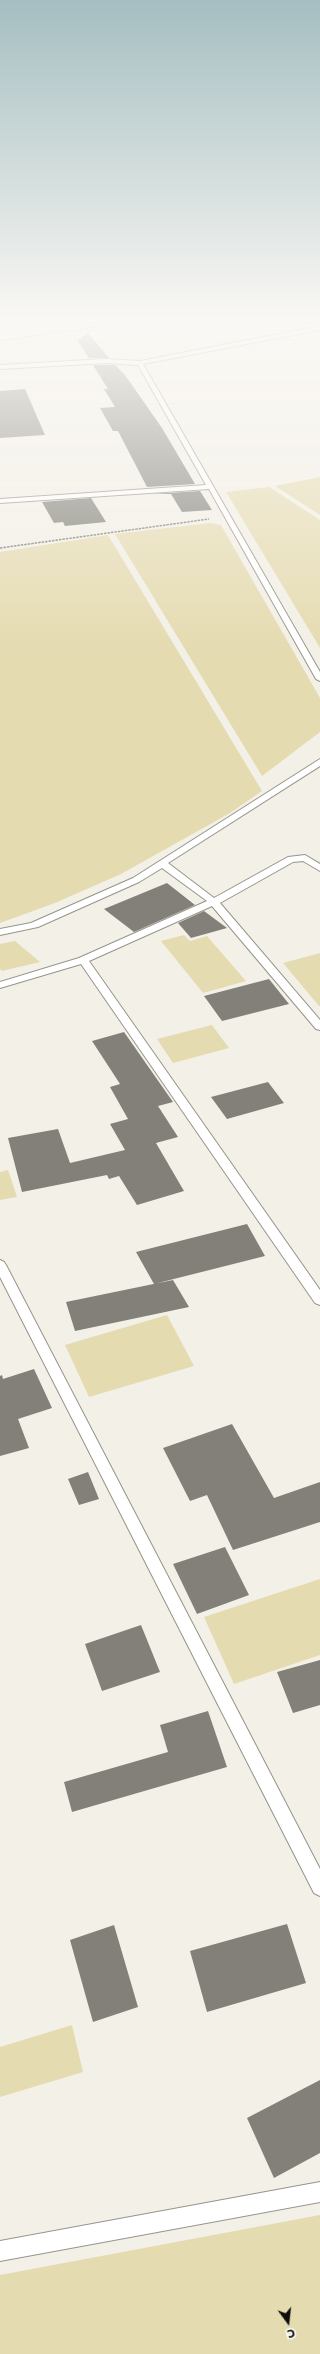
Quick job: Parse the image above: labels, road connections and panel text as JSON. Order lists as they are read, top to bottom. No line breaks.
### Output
{"north":"bottom"}
